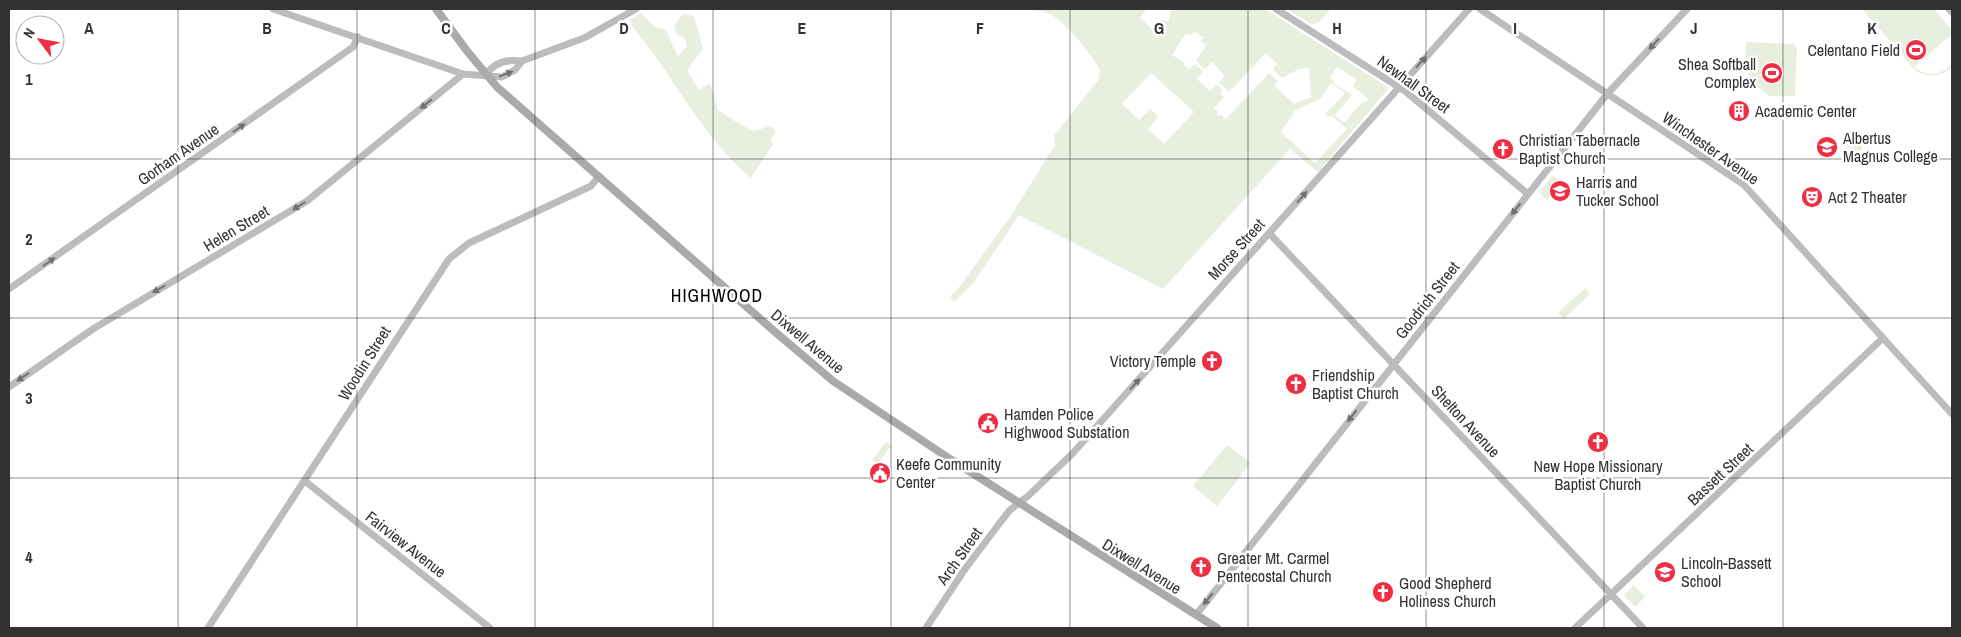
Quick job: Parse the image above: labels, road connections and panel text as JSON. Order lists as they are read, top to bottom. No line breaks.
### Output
{"streets":{"main road":["Newhall Street","Winchester Avenue","Gorham Avenue","Helen Street","Morse Street","Goodrich Street","Dixwell Avenue","Woodin Street","Shelton Avenue","Bassett Street","Fairview Avenue","Arch Street"]},"crossings":[["Newhall Street","Morse Street"],["Newhall Street","Goodrich Street"],["Winchester Avenue","Goodrich Street"],["Winchester Avenue","Bassett Street"],["Morse Street","Dixwell Avenue"],["Morse Street","Shelton Avenue"],["Morse Street","Arch Street"],["Goodrich Street","Dixwell Avenue"],["Goodrich Street","Shelton Avenue"],["Dixwell Avenue","Woodin Street"],["Dixwell Avenue","Arch Street"],["Woodin Street","Fairview Avenue"],["Shelton Avenue","Bassett Street"]],"one_way":["Gorham Avenue","Helen Street","Morse Street","Goodrich Street"],"districts":["HIGHWOOD"],"places":{"sports":["Celentano Field","Shea Softball Complex"],"building":["Academic Center"],"school or university":["Albertus Magnus College","Harris and Tucker School","Lincoln-Bassett School"],"church":["Christian Tabernacle Baptist Church","Victory Temple","Friendship Baptist Church","New Hope Missionary Baptist Church","Greater Mt. Carmel Pentecostal Church","Good Shepherd Holiness Church"],"theatre":["Act 2 Theater"],"public building":["Hamden Police Highwood Substation","Keefe Community Center"]},"north":"top left","grid":{"columns":["A","B","C","D","E","F","G","H","I","J","K"],"rows":["1","2","3","4"]}}
